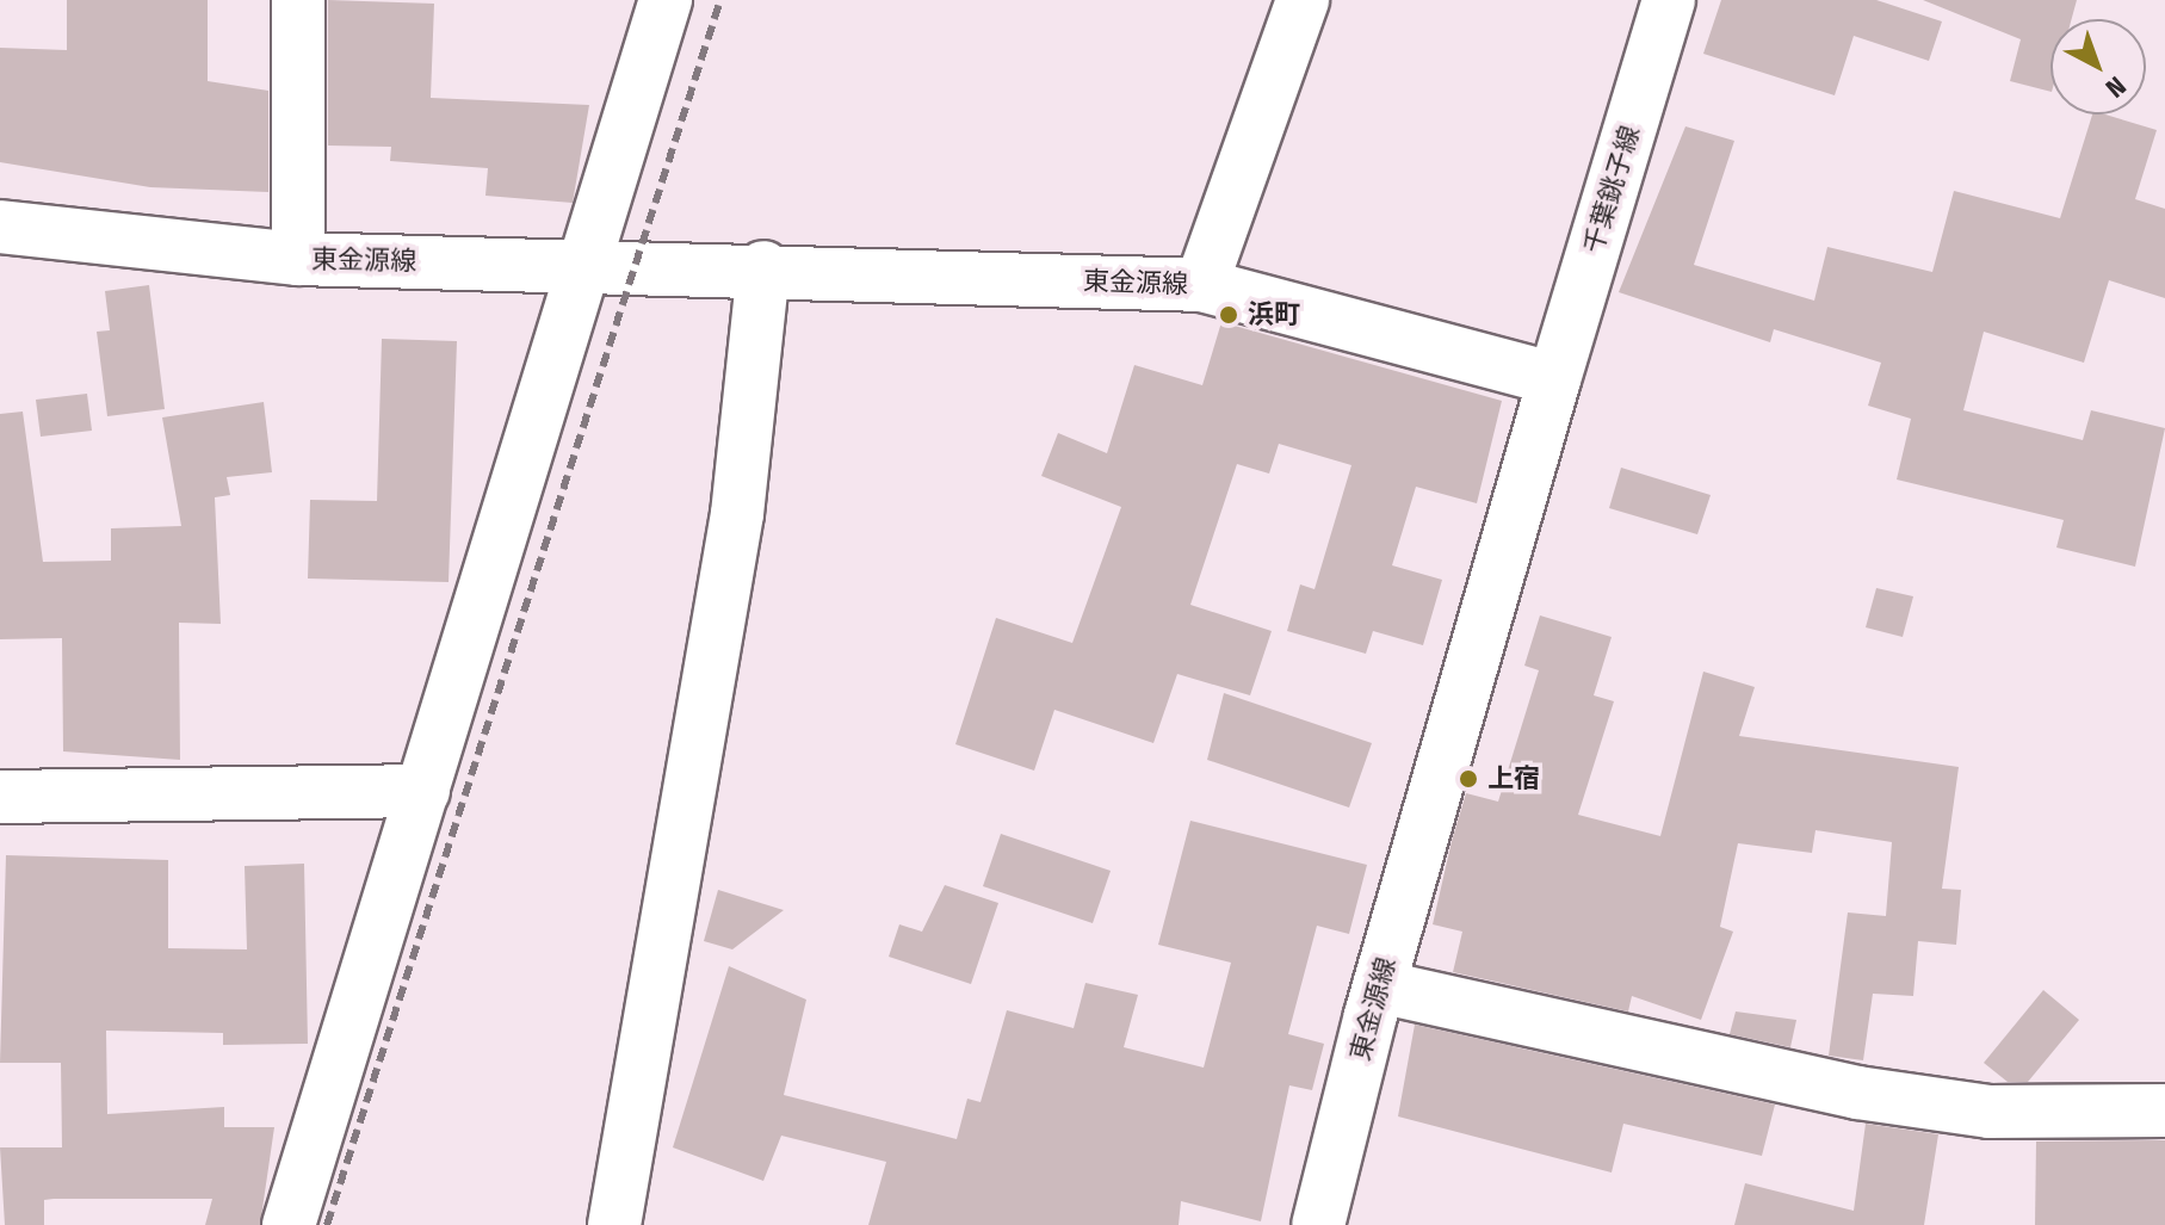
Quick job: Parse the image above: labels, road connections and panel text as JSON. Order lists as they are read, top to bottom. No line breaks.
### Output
{"streets":{"street":["千葉銚子線","東金源線"]},"crossings":[["千葉銚子線","東金源線"]],"places":["浜町","上宿"],"north":"bottom right"}
